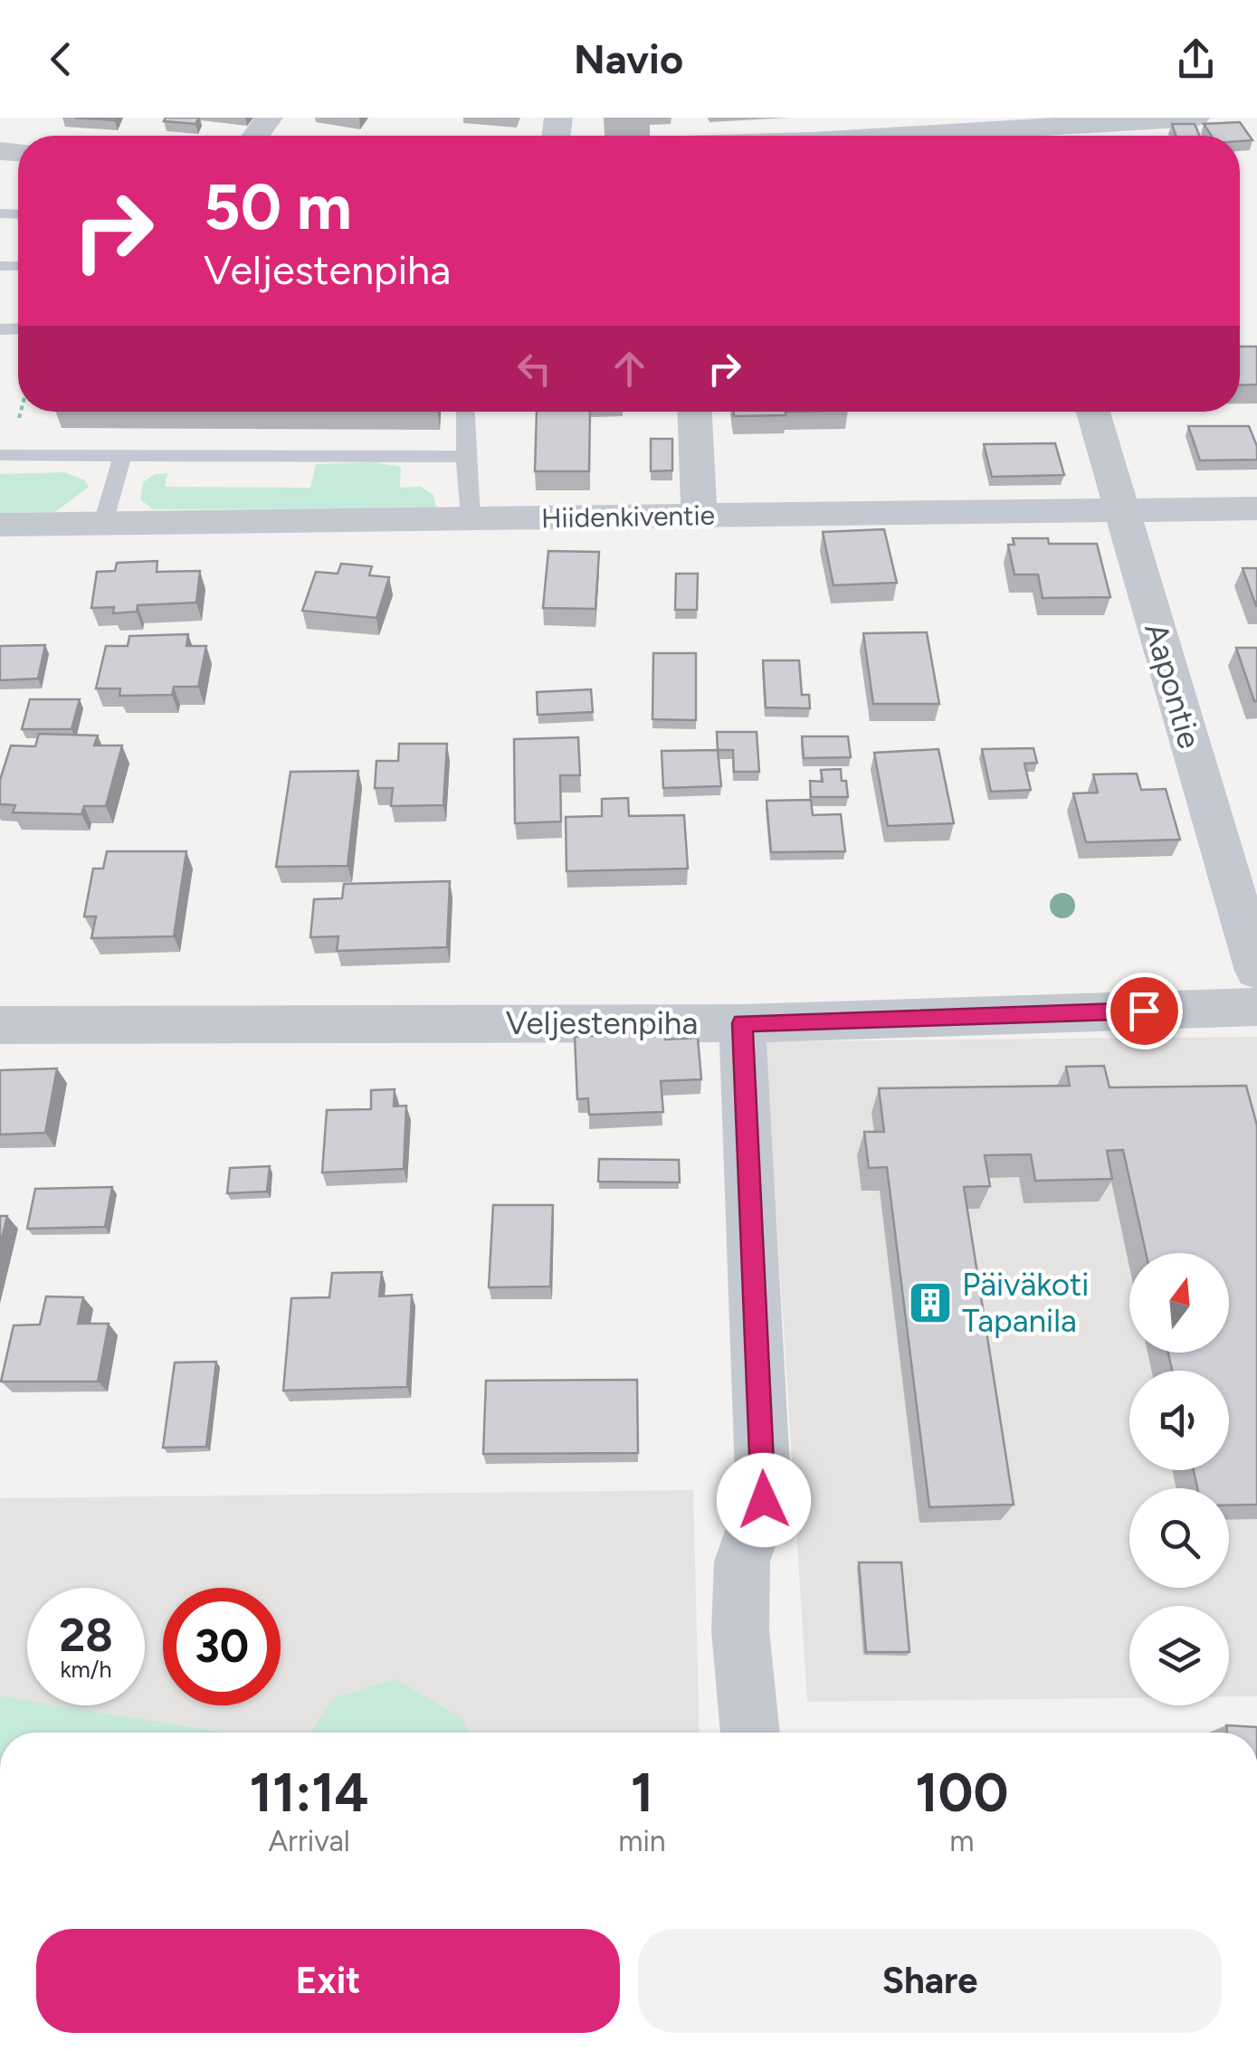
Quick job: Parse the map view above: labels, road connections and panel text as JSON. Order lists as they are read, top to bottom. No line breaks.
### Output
{"streets":{"street":["Hiidenkiventie","Aapontie","Veljestenpiha"]},"crossings":[["Hiidenkiventie","Aapontie"]],"places":{"building":["Päiväkoti Tapanila"]},"north":"top","page":{"header":"Navio","turn":["50 m","Veljestenpiha"],"speed":"28 km/h","limit":"30","eta":["11:14","Arrival","1","min","100","m"],"buttons":["Exit","Share"]}}
